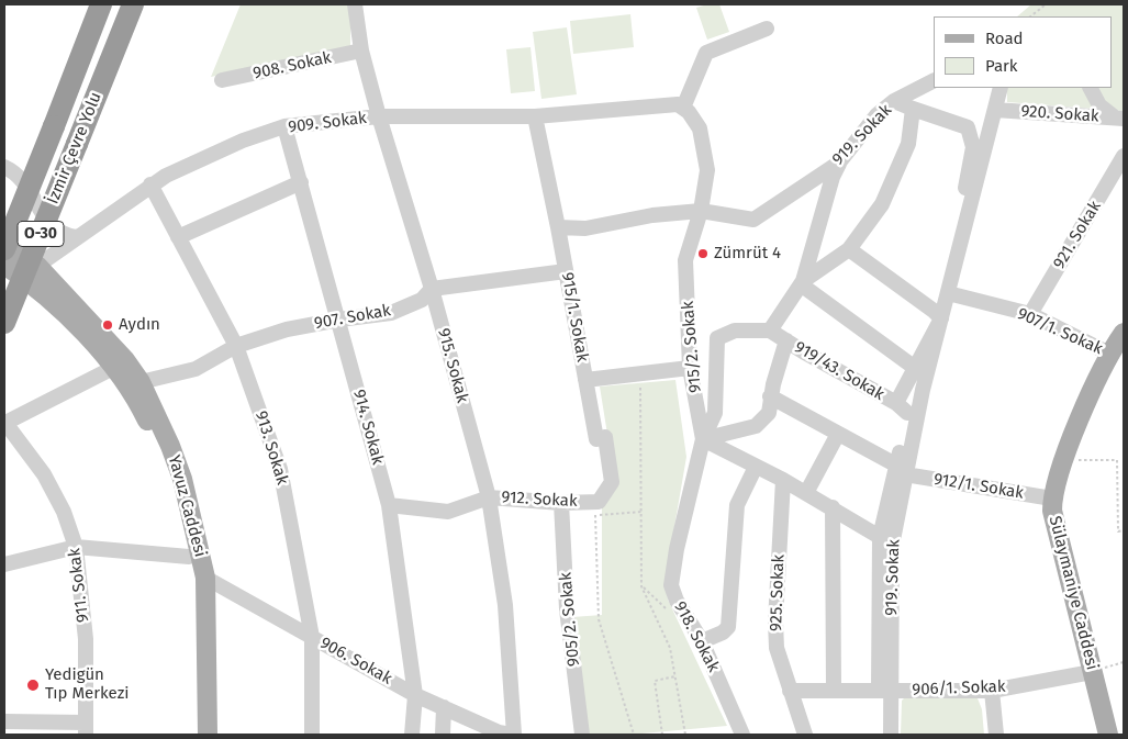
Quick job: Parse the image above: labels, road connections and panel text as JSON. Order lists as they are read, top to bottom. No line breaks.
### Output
{"streets":{"highway":["İzmir Çevre Yolu","O-30"],"main road":["Yavuz Caddesi","Sülaymaniye Caddesi"],"street":["908. Sokak","920. Sokak","909. Sokak","919. Sokak","921. Sokak","907. Sokak","915/1. Sokak","907/1. Sokak","915/2. Sokak","915. Sokak","919/43. Sokak","914. Sokak","913. Sokak","912/1. Sokak","912. Sokak","911. Sokak","925. Sokak","905/2. Sokak","918. Sokak","906. Sokak","906/1. Sokak"]},"crossings":[["908. Sokak","915. Sokak"],["920. Sokak","919. Sokak"],["909. Sokak","915/1. Sokak"],["909. Sokak","915/2. Sokak"],["909. Sokak","915. Sokak"],["909. Sokak","914. Sokak"],["909. Sokak","913. Sokak"],["909. Sokak","Yavuz Caddesi"],["919. Sokak","907/1. Sokak"],["919. Sokak","915/2. Sokak"],["919. Sokak","919/43. Sokak"],["919. Sokak","912/1. Sokak"],["919. Sokak","906/1. Sokak"],["921. Sokak","907/1. Sokak"],["907. Sokak","915/1. Sokak"],["907. Sokak","915. Sokak"],["907. Sokak","914. Sokak"],["907. Sokak","913. Sokak"],["907. Sokak","Yavuz Caddesi"],["915/1. Sokak","912. Sokak"],["907/1. Sokak","Sülaymaniye Caddesi"],["915/2. Sokak","918. Sokak"],["915. Sokak","912. Sokak"],["915. Sokak","906. Sokak"],["914. Sokak","912. Sokak"],["914. Sokak","906. Sokak"],["913. Sokak","906. Sokak"],["912/1. Sokak","Sülaymaniye Caddesi"],["912. Sokak","905/2. Sokak"],["Yavuz Caddesi","906. Sokak"],["925. Sokak","906/1. Sokak"],["Sülaymaniye Caddesi","906/1. Sokak"]],"places":["Zümrüt 4","Aydın","Yedigün Tıp Merkezi"],"legend":["Road","Park"]}
